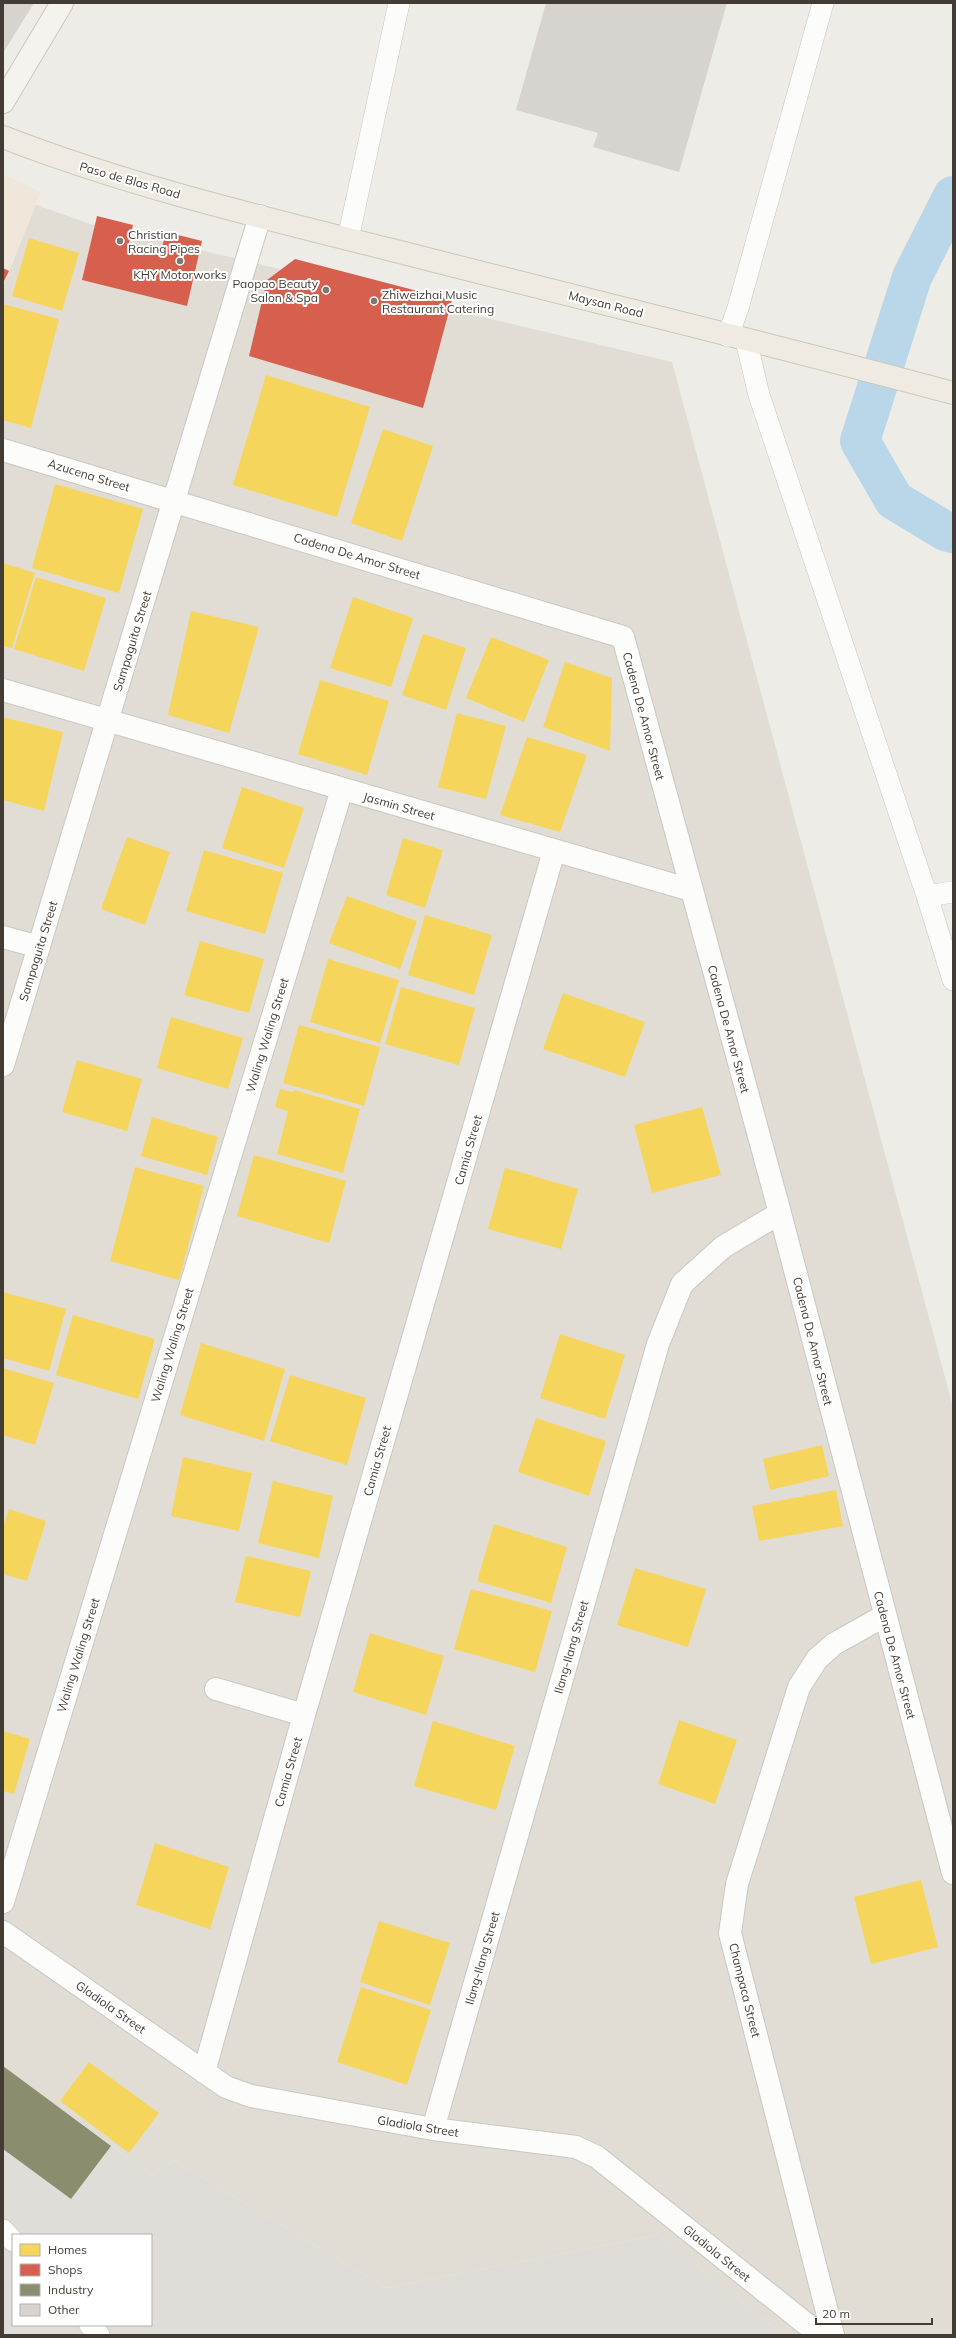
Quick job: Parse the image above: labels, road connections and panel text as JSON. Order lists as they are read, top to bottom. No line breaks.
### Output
{"streets":{"main road":["Paso de Blas Road","Maysan Road"],"street":["Azucena Street","Cadena De Amor Street","Sampaguita Street","Jasmin Street","Waling Waling Street","Camia Street","Ilang-Ilang Street","Champaca Street","Gladiola Street"]},"crossings":[["Paso de Blas Road","Maysan Road"],["Paso de Blas Road","Sampaguita Street"],["Maysan Road","Sampaguita Street"],["Azucena Street","Cadena De Amor Street"],["Azucena Street","Sampaguita Street"],["Cadena De Amor Street","Sampaguita Street"],["Cadena De Amor Street","Jasmin Street"],["Cadena De Amor Street","Ilang-Ilang Street"],["Cadena De Amor Street","Champaca Street"],["Sampaguita Street","Jasmin Street"],["Jasmin Street","Waling Waling Street"],["Jasmin Street","Camia Street"],["Camia Street","Gladiola Street"],["Ilang-Ilang Street","Gladiola Street"]],"places":["Christian Racing Pipes","KHY Motorworks","Paopao Beauty Salon & Spa","Zhiweizhai Music Restaurant Catering"],"legend":["Homes","Shops","Industry","Other"],"scale_bar":"20 m"}
